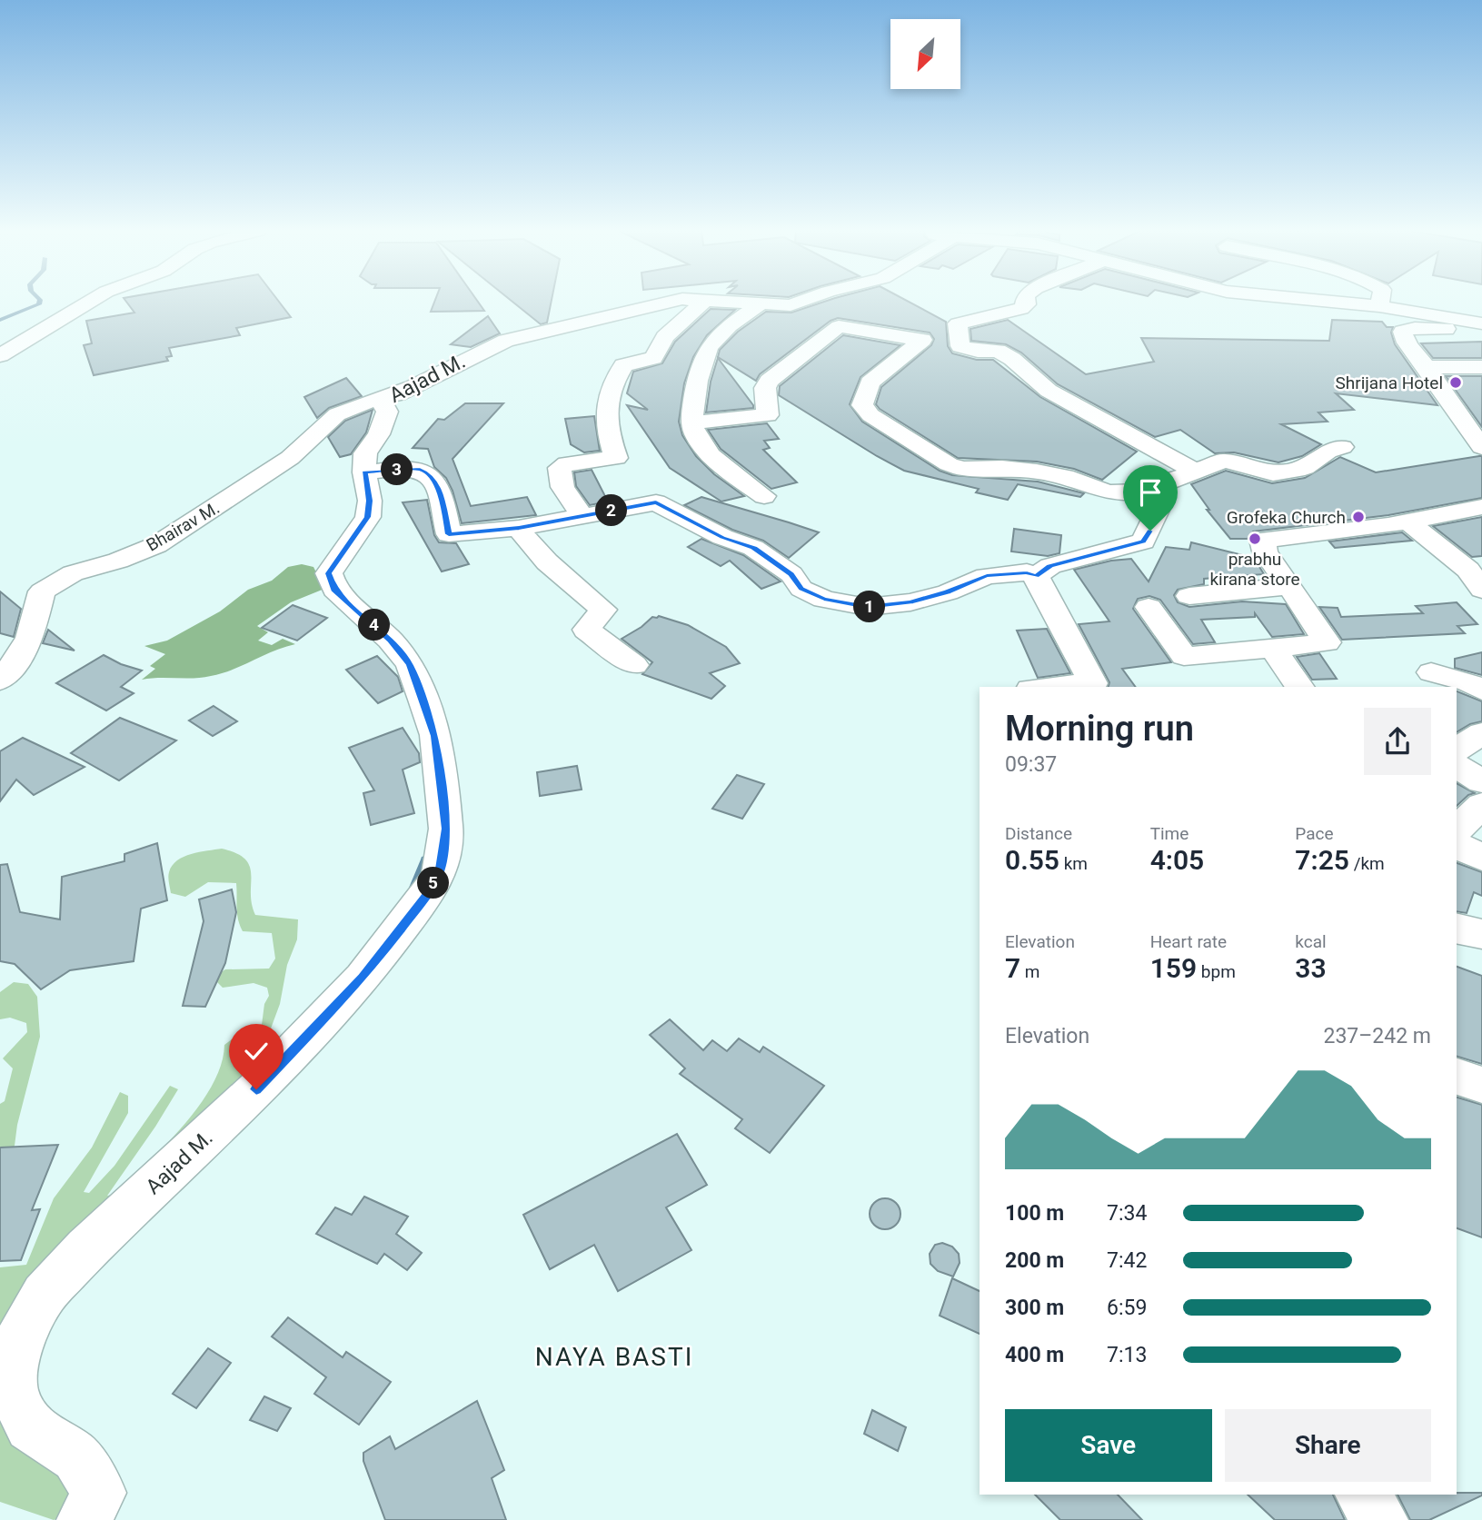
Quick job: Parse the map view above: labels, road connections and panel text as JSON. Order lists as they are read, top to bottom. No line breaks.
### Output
{"streets":{"street":["Aajad M.","Bhairav M."]},"crossings":[["Aajad M.","Bhairav M."]],"districts":["NAYA BASTI"],"places":["Shrijana Hotel","Grofeka Church","prabhu kirana store"],"north":"bottom left","page":{"pins":["3","2","1","4","5"],"heading":["Morning run","09:37"],"stats":[["Distance","0.55 km"],["Time","4:05"],["Pace","7:25 /km"],["Elevation","7 m"],["Heart rate","159 bpm"],["kcal","33"]],"chart":["Elevation","237–242 m"],"list":[{"name":"100 m","note":"7:34"},{"name":"200 m","note":"7:42"},{"name":"300 m","note":"6:59"},{"name":"400 m","note":"7:13"}],"buttons":["Save","Share"]}}
